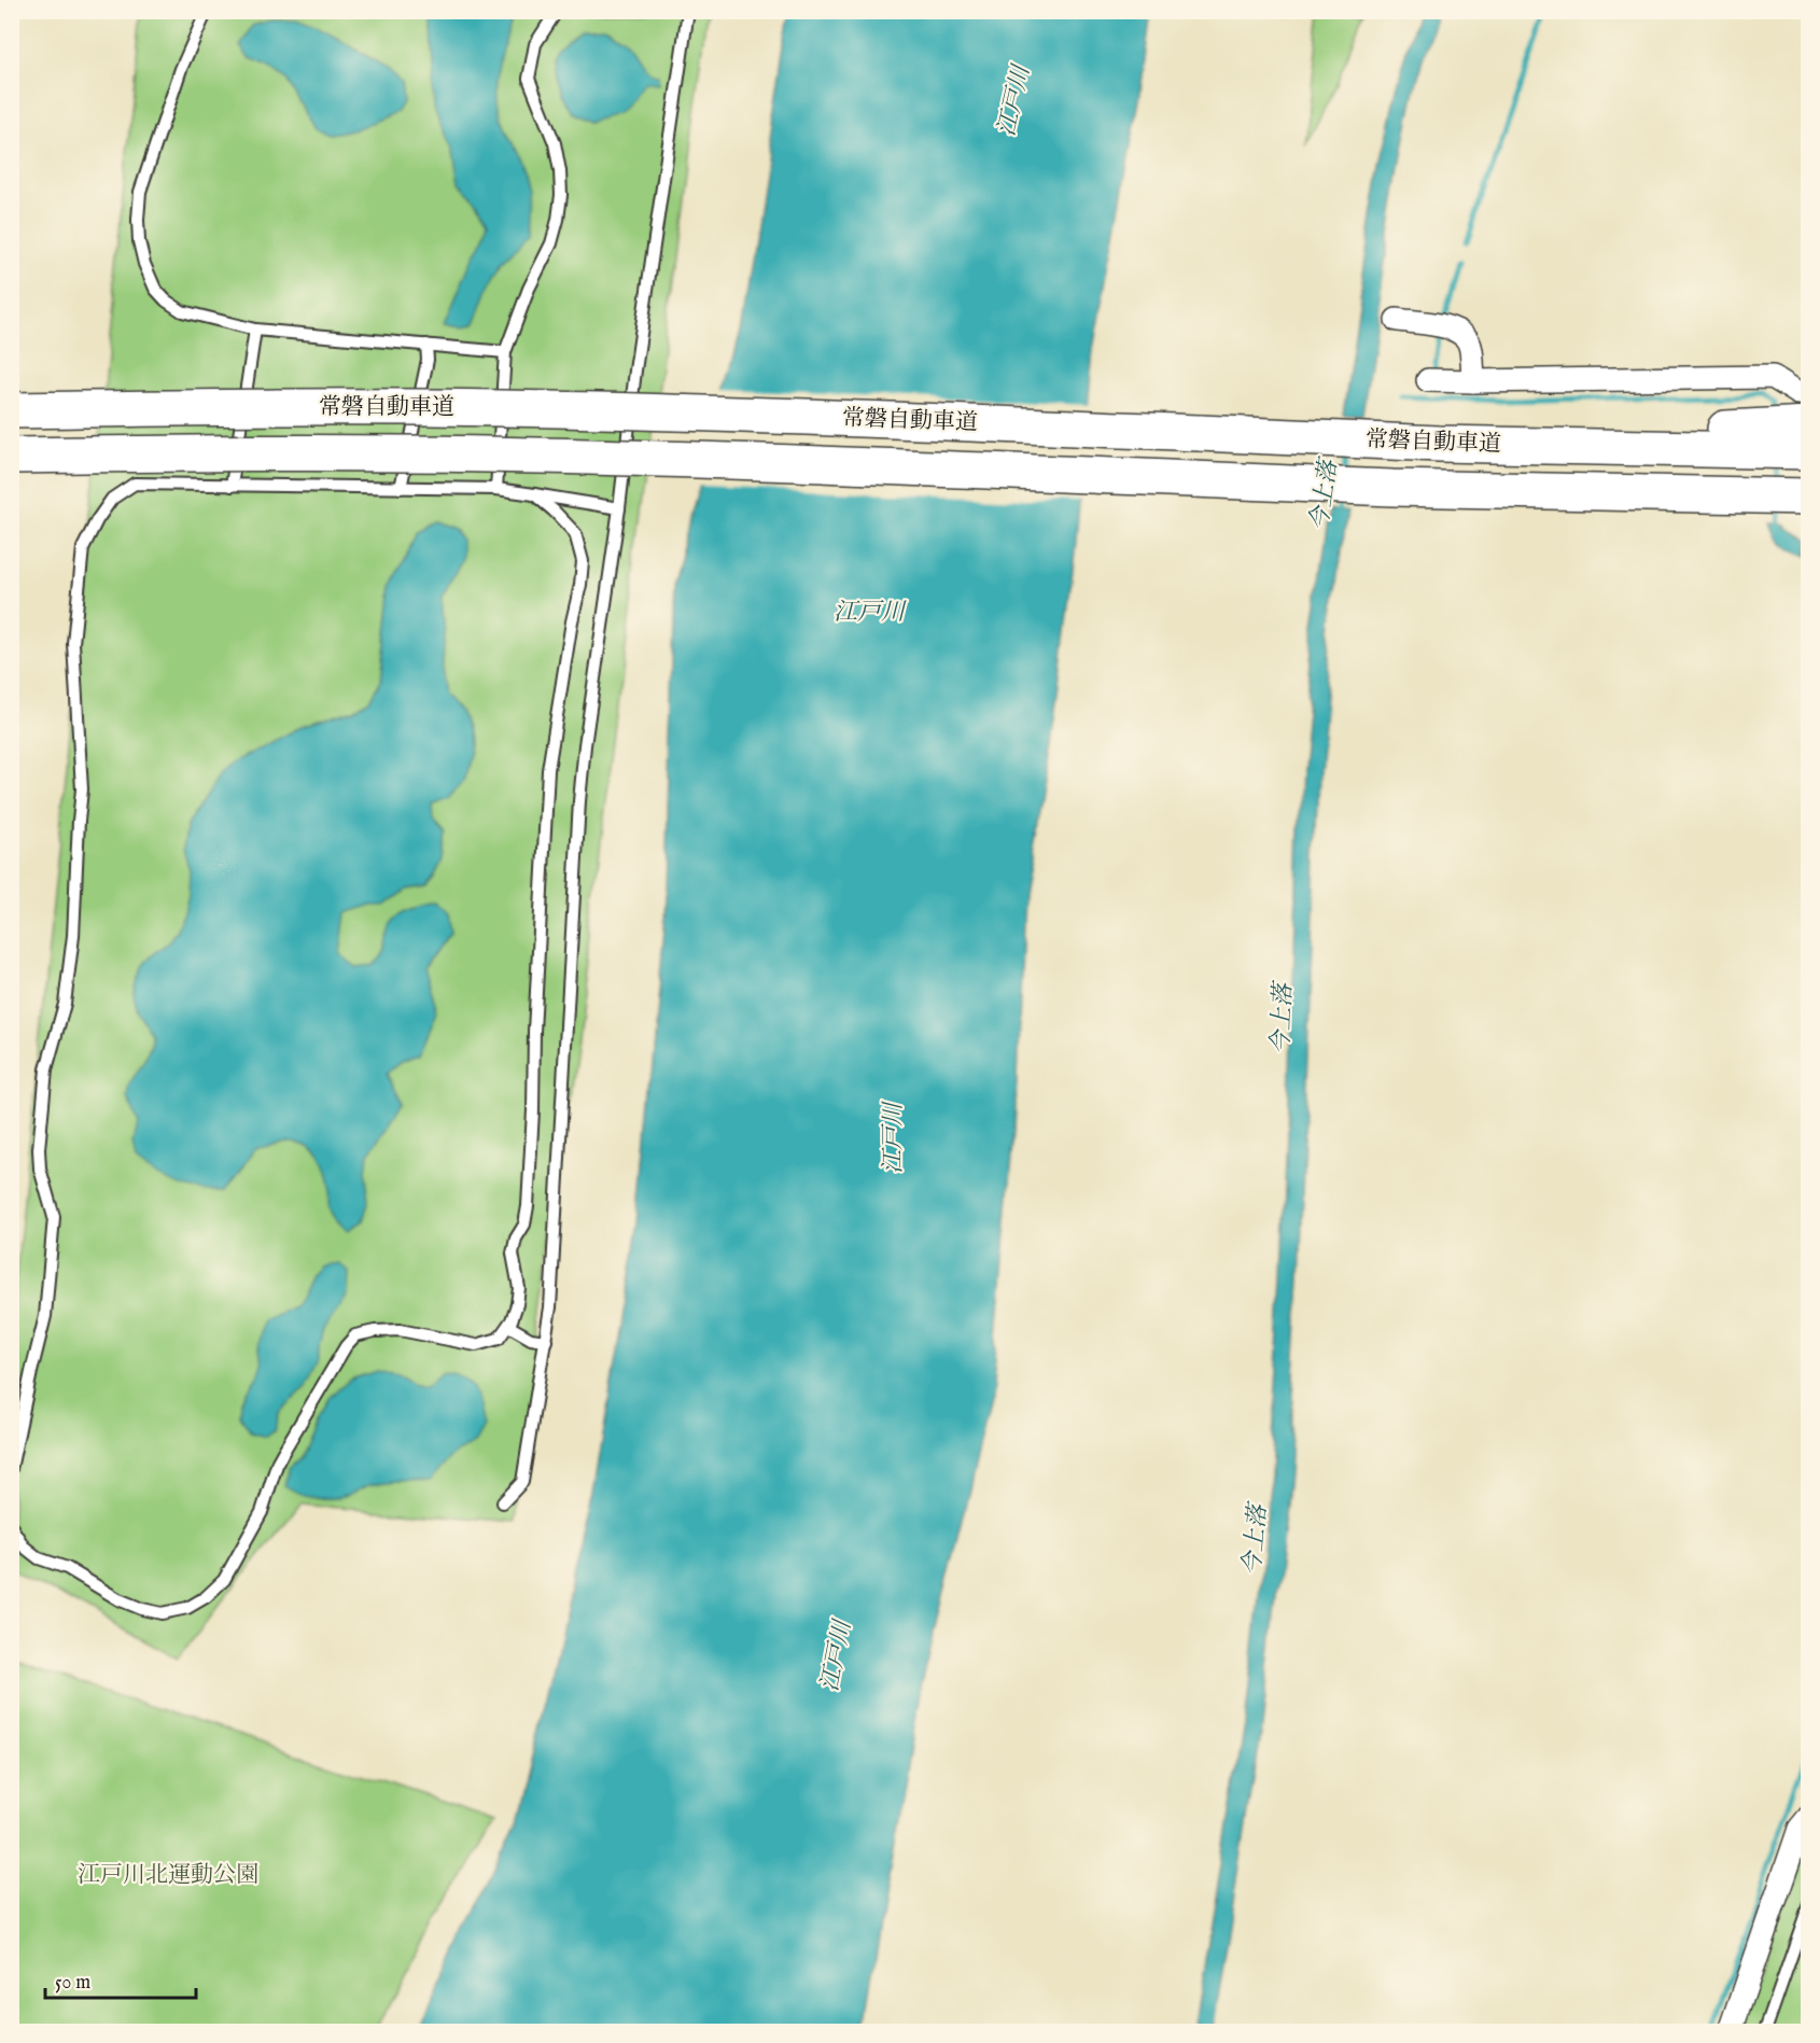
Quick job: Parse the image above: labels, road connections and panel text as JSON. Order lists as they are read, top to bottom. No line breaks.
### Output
{"streets":{"highway":["常磐自動車道"]},"water":["江戸川","今上落"],"parks":["江戸川北運動公園"],"scale_bar":"50 m"}
